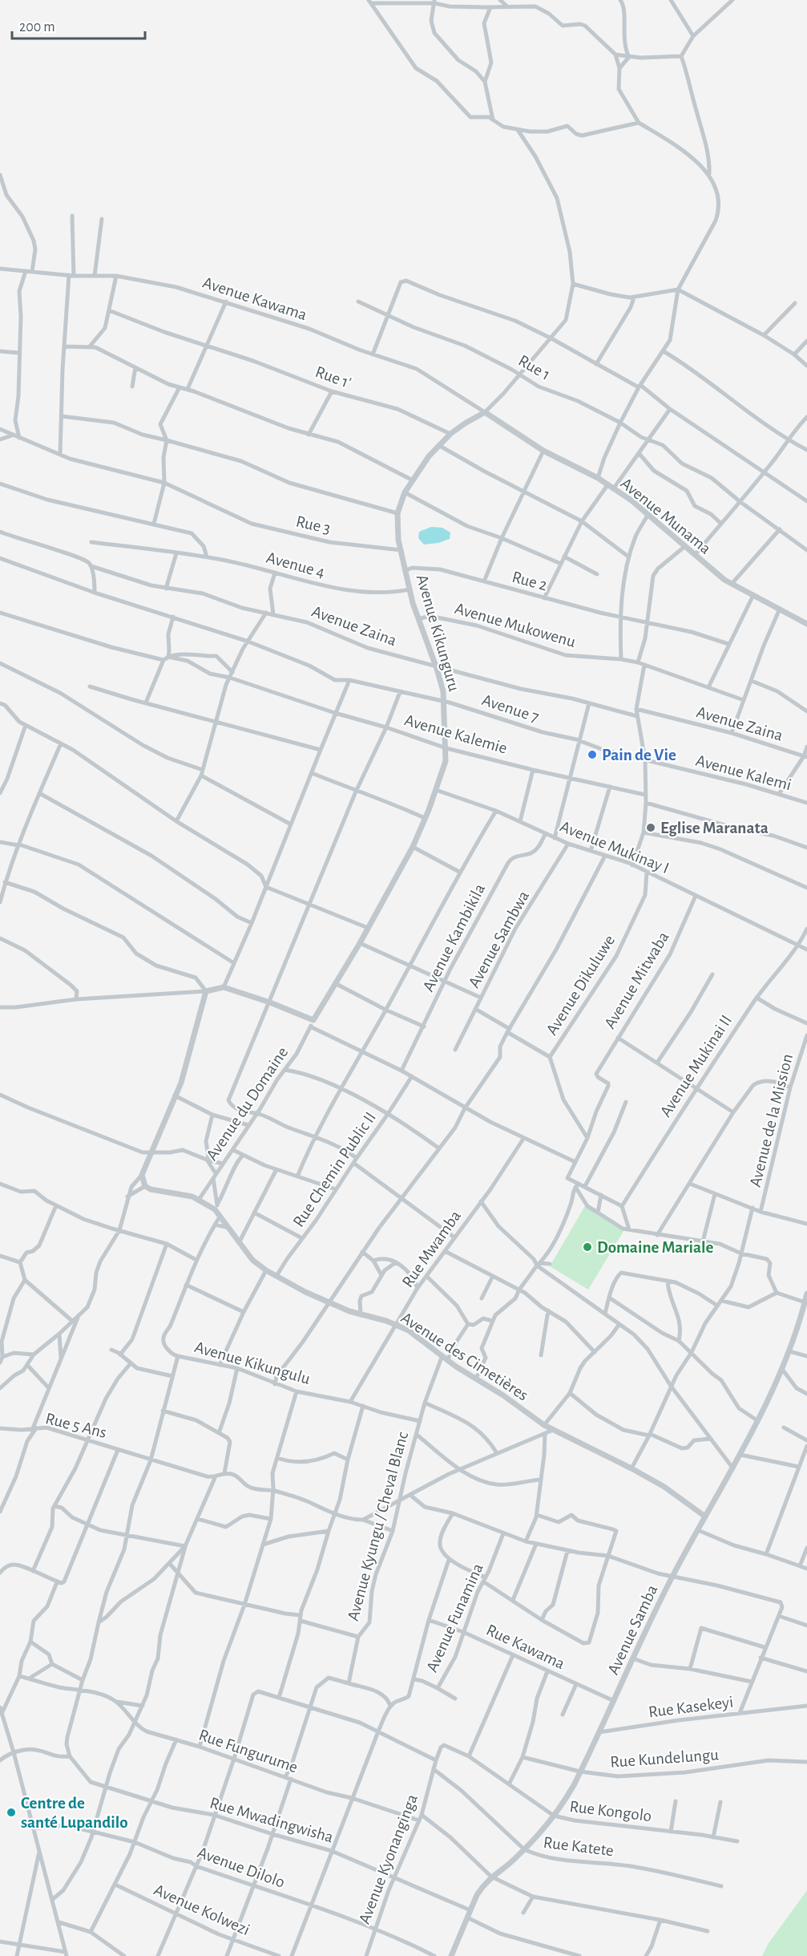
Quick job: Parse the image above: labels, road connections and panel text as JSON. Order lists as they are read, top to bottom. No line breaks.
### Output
{"streets":{"street":["Avenue Kawama","Rue 1","Rue 1'","Avenue Munama","Rue 3","Avenue 4","Rue 2","Avenue Mukowenu","Avenue Zaina","Avenue Kikunguru","Avenue 7","Avenue Kalemie","Avenue Kalemi","Avenue Mukinay I","Avenue Kambikila","Avenue Sambwa","Avenue Mitwaba","Avenue Dikuluwe","Avenue Mukinai II","Avenue du Domaine","Avenue de la Mission","Rue Chemin Public II","Rue Mwamba","Avenue des Cimetières","Avenue Kikungulu","Rue 5 Ans","Avenue Kyungu / Cheval Blanc","Avenue Funamina","Avenue Samba","Rue Kawama","Rue Kasekeyi","Rue Fungurume","Rue Kundelungu","Rue Kongolo","Rue Mwadingwisha","Rue Katete","Avenue Kyonanginga","Avenue Dilolo","Avenue Kolwezi"]},"crossings":[["Avenue Kawama","Avenue Munama"],["Avenue Kawama","Avenue Kikunguru"],["Rue 1","Avenue Kikunguru"],["Rue 1'","Avenue Kikunguru"],["Avenue Munama","Avenue Kikunguru"],["Rue 3","Avenue Kikunguru"],["Avenue 4","Avenue Kikunguru"],["Rue 2","Avenue Kikunguru"],["Avenue Mukowenu","Avenue Kikunguru"],["Avenue Zaina","Avenue Kikunguru"],["Avenue Kikunguru","Avenue 7"],["Avenue Kikunguru","Avenue Kalemie"],["Avenue Kikunguru","Avenue Mukinay I"],["Avenue Kikunguru","Avenue du Domaine"],["Avenue 7","Avenue Kalemi"],["Avenue Mukinay I","Avenue Kambikila"],["Avenue Mukinay I","Avenue Sambwa"],["Avenue Mukinay I","Avenue Mitwaba"],["Avenue Mukinay I","Avenue Dikuluwe"],["Avenue Mukinay I","Avenue Mukinai II"],["Avenue du Domaine","Avenue des Cimetières"],["Rue Chemin Public II","Avenue des Cimetières"],["Rue Mwamba","Avenue des Cimetières"],["Rue Mwamba","Avenue Kikungulu"],["Avenue des Cimetières","Avenue Kikungulu"],["Avenue des Cimetières","Avenue Kyungu / Cheval Blanc"],["Avenue des Cimetières","Avenue Samba"],["Avenue Kikungulu","Avenue Kyungu / Cheval Blanc"],["Avenue Funamina","Rue Kawama"],["Avenue Samba","Rue Kawama"],["Avenue Samba","Rue Kasekeyi"],["Avenue Samba","Rue Kundelungu"],["Avenue Samba","Rue Kongolo"],["Avenue Samba","Rue Mwadingwisha"],["Avenue Samba","Rue Katete"],["Rue Fungurume","Avenue Kyonanginga"],["Rue Kongolo","Avenue Kyonanginga"],["Rue Mwadingwisha","Avenue Kyonanginga"],["Rue Katete","Avenue Kyonanginga"],["Avenue Kyonanginga","Avenue Dilolo"]],"places":["Pain de Vie","Eglise Maranata","Domaine Mariale","Centre de santé Lupandilo"],"scale_bar":"200 m"}
